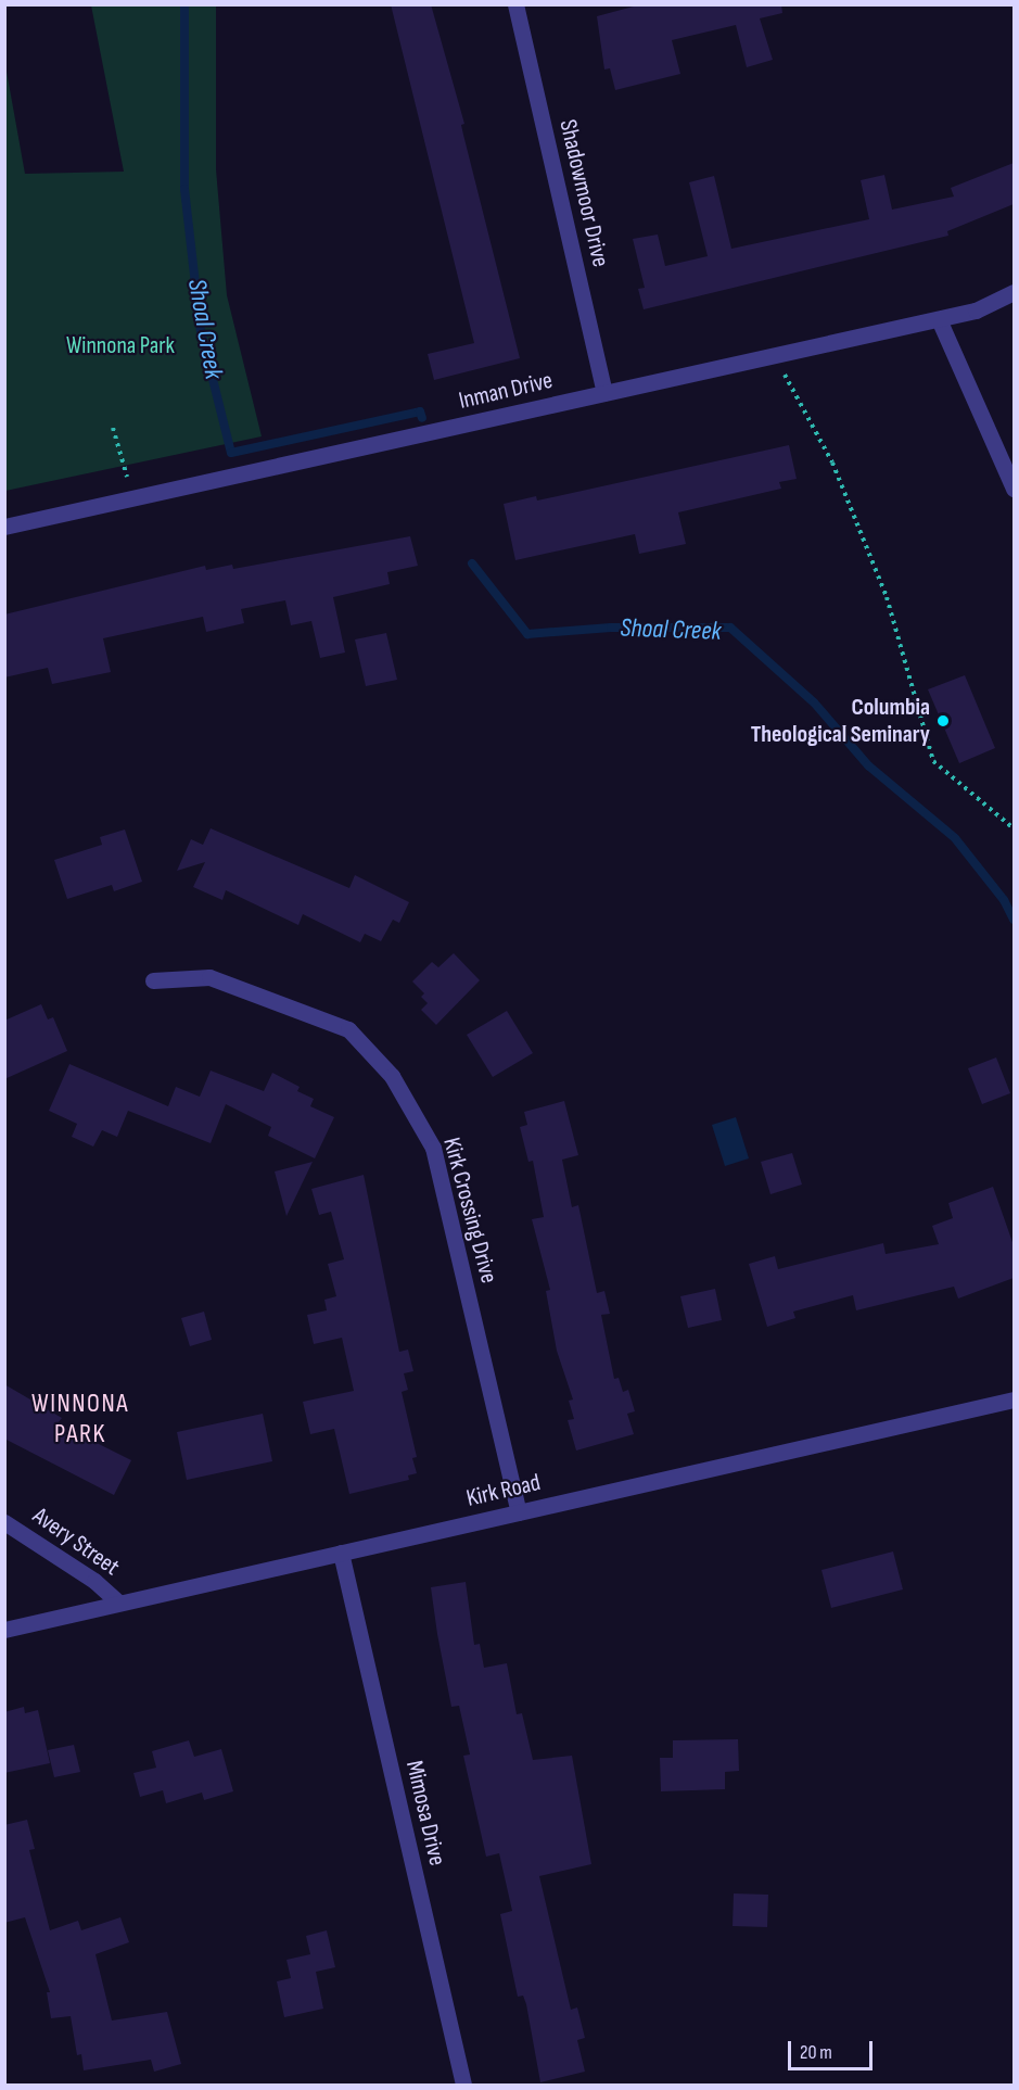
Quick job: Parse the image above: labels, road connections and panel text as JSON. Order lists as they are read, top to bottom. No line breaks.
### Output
{"streets":{"street":["Shadowmoor Drive","Inman Drive","Kirk Crossing Drive","Kirk Road","Avery Street","Mimosa Drive"]},"crossings":[["Shadowmoor Drive","Inman Drive"],["Kirk Crossing Drive","Kirk Road"],["Kirk Road","Avery Street"],["Kirk Road","Mimosa Drive"]],"districts":["WINNONA PARK"],"water":["Shoal Creek"],"parks":["Winnona Park"],"places":["Columbia Theological Seminary"],"scale_bar":"20 m"}
